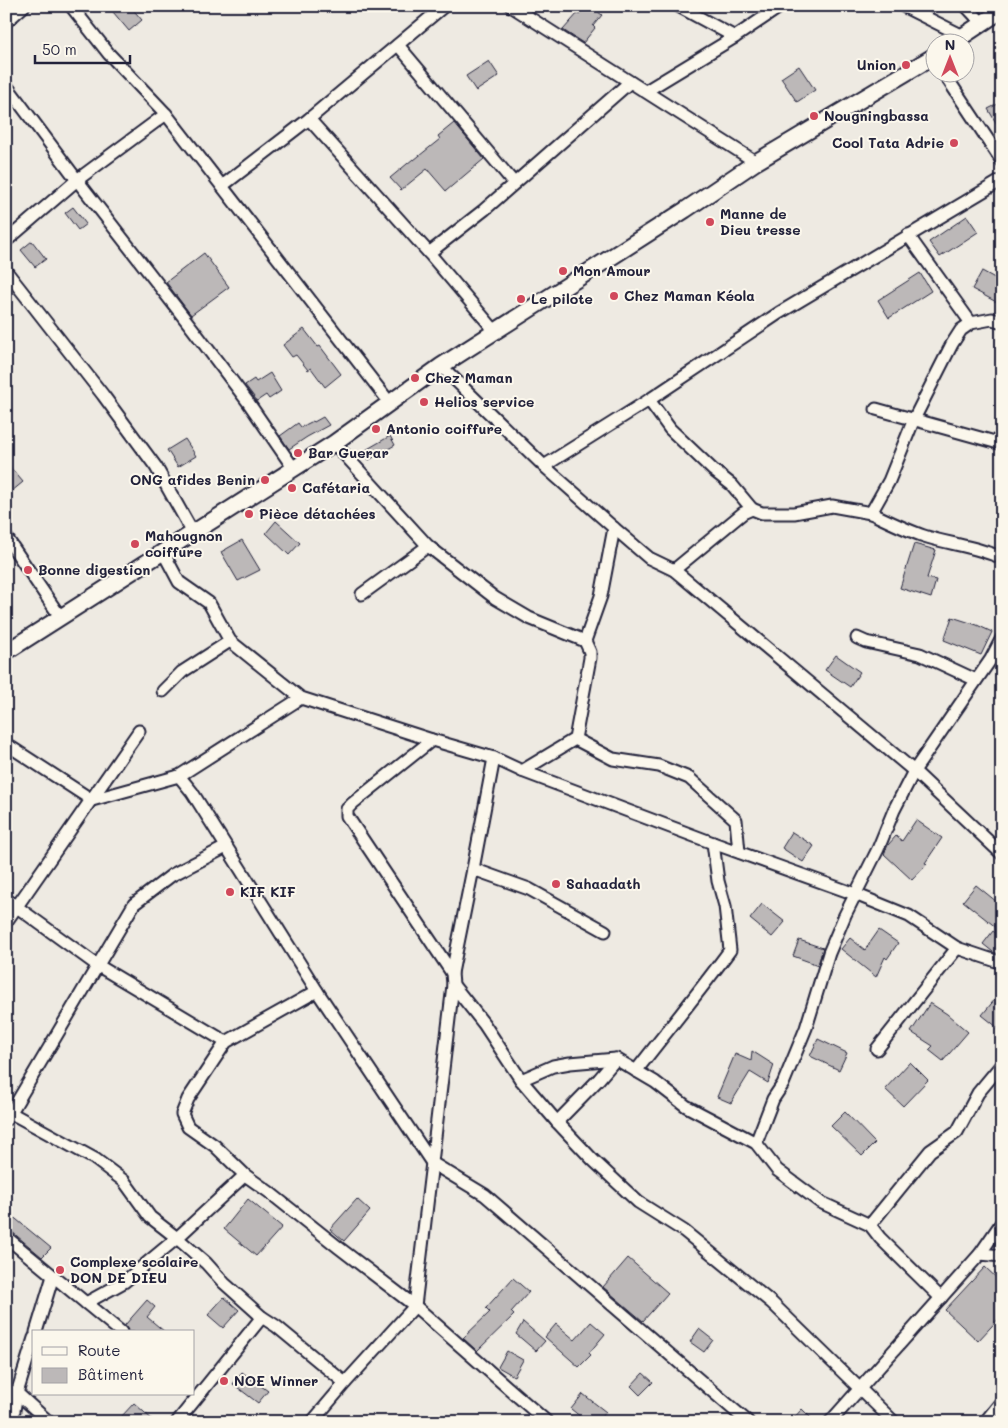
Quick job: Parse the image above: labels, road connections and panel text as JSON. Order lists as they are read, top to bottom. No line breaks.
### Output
{"places":["Union","Nougningbassa","Cool Tata Adrie","Manne de Dieu tresse","Mon Amour","Chez Maman Kéola","Le pilote","Chez Maman","Helios service","Antonio coiffure","Bar Guerar","ONG afides Benin","Cafétaria","Pièce détachées","Mahougnon coiffure","Bonne digestion","Sahaadath","KIF KIF","Complexe scolaire DON DE DIEU","NOE Winner"],"legend":["Route","Bâtiment"],"scale_bar":"50 m","north":"top"}
